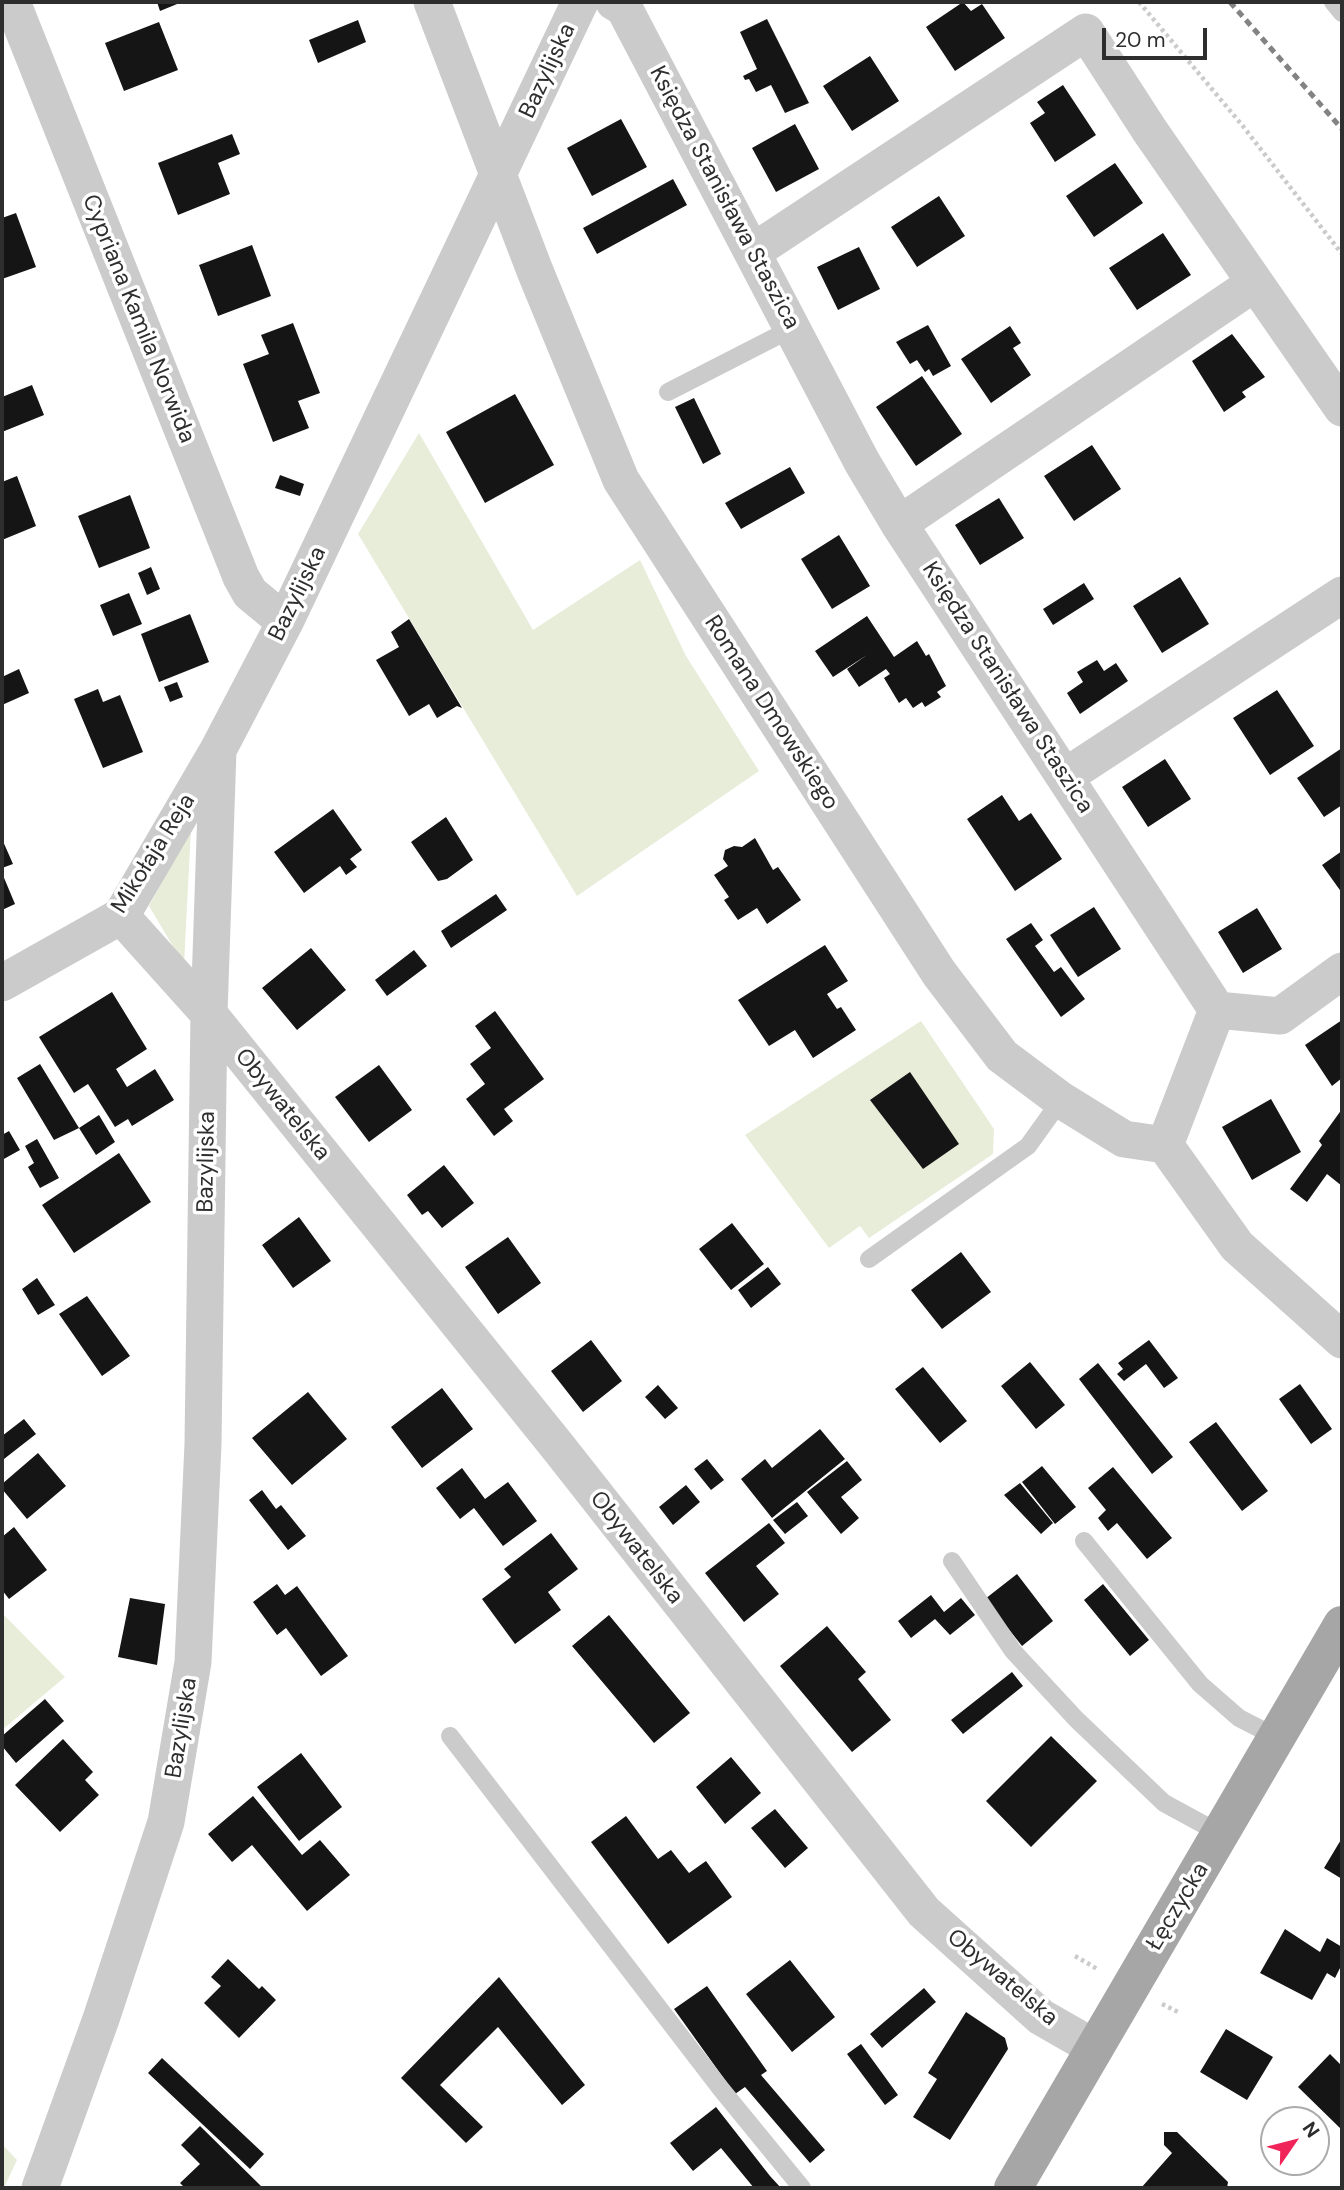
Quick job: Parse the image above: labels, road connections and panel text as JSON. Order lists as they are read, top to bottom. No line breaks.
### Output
{"streets":{"main road":["Łęczycka"],"street":["Bazylijska","Księdza Stanisława Staszica","Cypriana Kamila Norwida","Romana Dmowskiego","Mikołaja Reja","Obywatelska"]},"crossings":[["Bazylijska","Cypriana Kamila Norwida"],["Bazylijska","Romana Dmowskiego"],["Bazylijska","Mikołaja Reja"],["Bazylijska","Obywatelska"],["Mikołaja Reja","Obywatelska"],["Obywatelska","Łęczycka"]],"scale_bar":"20 m","north":"top right"}
